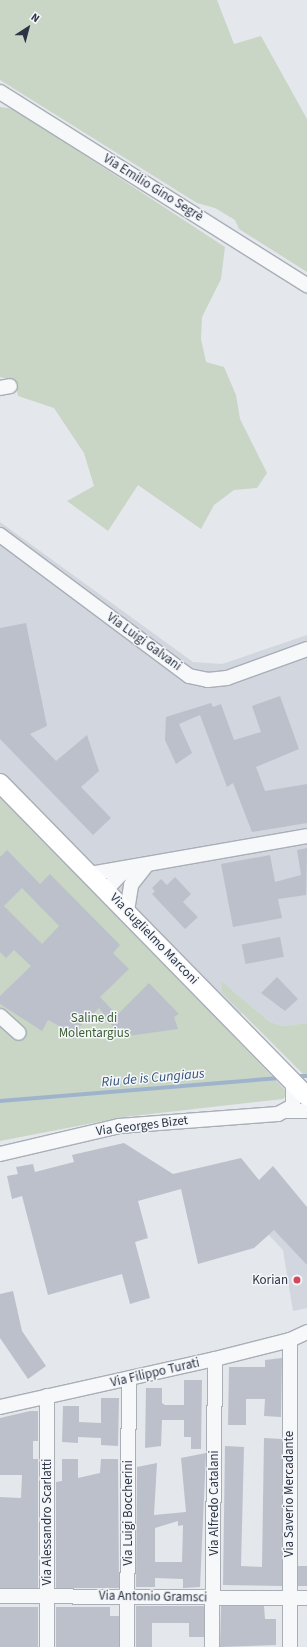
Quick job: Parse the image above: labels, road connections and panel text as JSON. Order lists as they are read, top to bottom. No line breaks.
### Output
{"streets":{"main road":["Via Guglielmo Marconi"],"street":["Via Emilio Gino Segrè","Via Luigi Galvani","Via Georges Bizet","Via Filippo Turati","Via Saverio Mercadante","Via Alfredo Catalani","Via Luigi Boccherini","Via Alessandro Scarlatti","Via Antonio Gramsci"]},"crossings":[["Via Filippo Turati","Via Saverio Mercadante"],["Via Filippo Turati","Via Alfredo Catalani"],["Via Filippo Turati","Via Luigi Boccherini"],["Via Filippo Turati","Via Alessandro Scarlatti"],["Via Saverio Mercadante","Via Antonio Gramsci"],["Via Alfredo Catalani","Via Antonio Gramsci"],["Via Luigi Boccherini","Via Antonio Gramsci"],["Via Alessandro Scarlatti","Via Antonio Gramsci"]],"water":["Riu de is Cungiaus"],"parks":["Saline di Molentargius"],"places":["Korian"],"north":"top right"}
